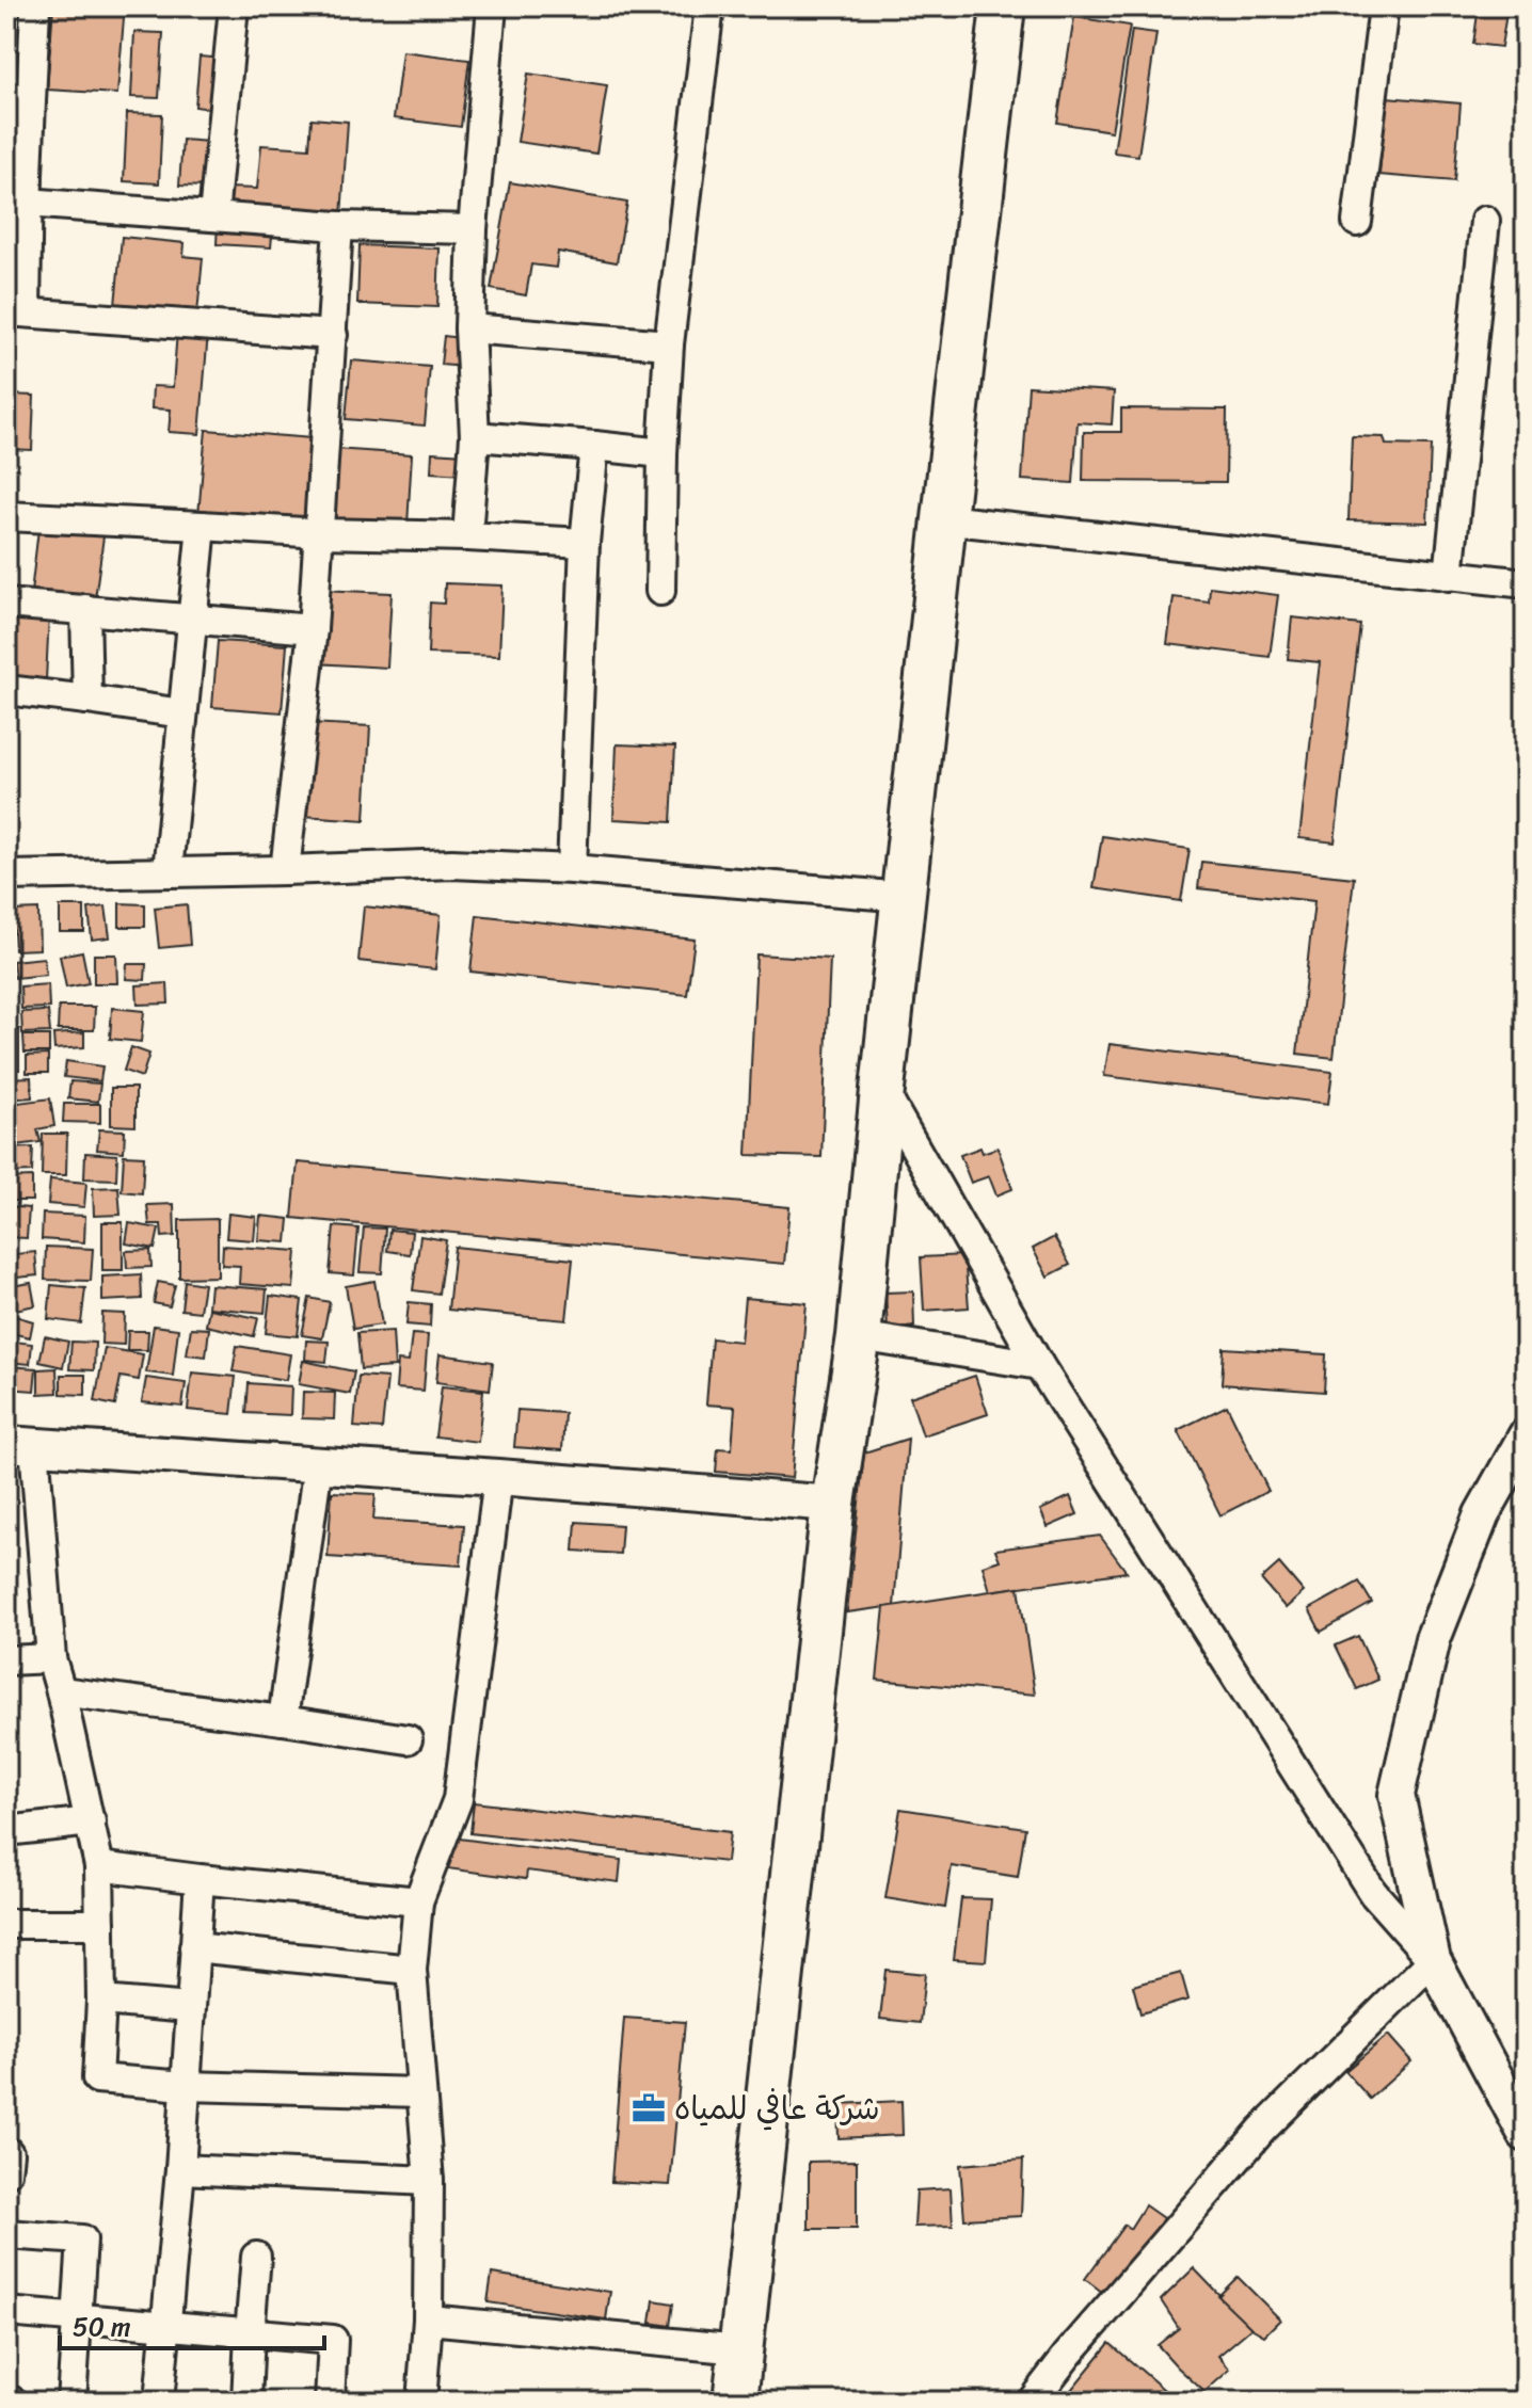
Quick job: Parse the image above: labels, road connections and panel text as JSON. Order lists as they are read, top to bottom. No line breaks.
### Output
{"places":{"office":["شركة عافي للمياه"]},"scale_bar":"50 m"}
